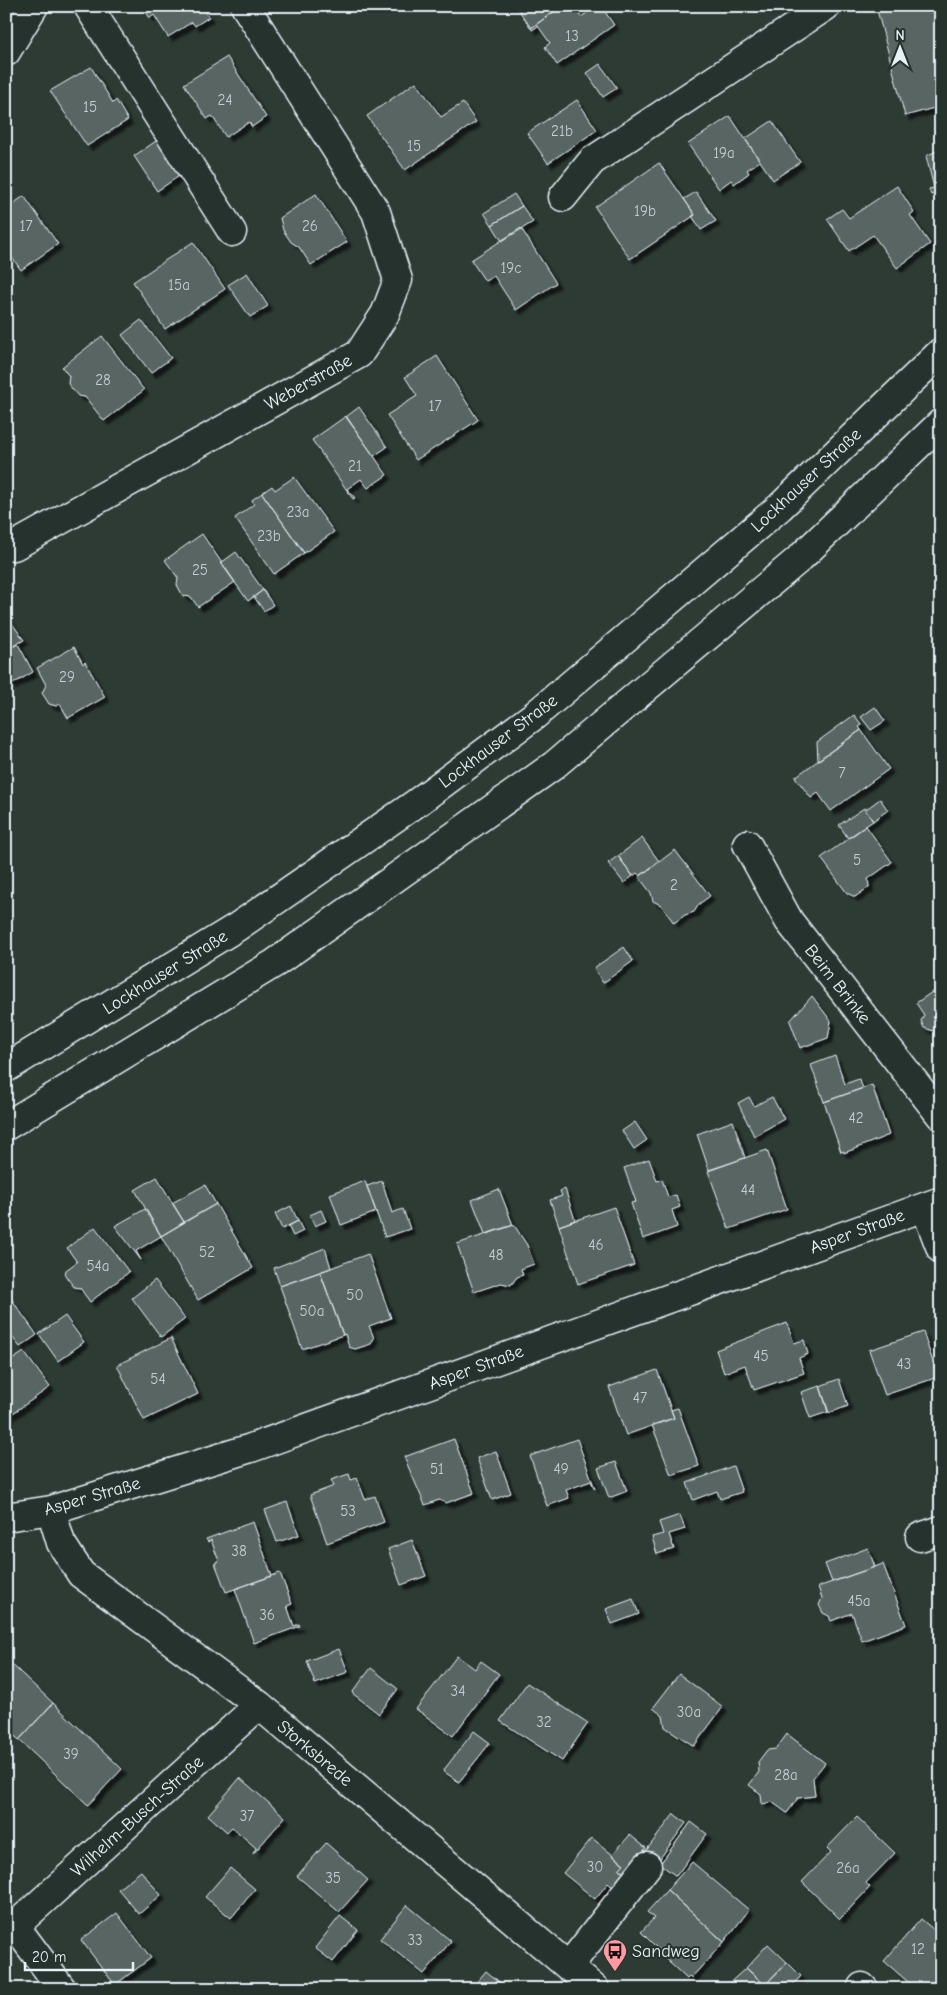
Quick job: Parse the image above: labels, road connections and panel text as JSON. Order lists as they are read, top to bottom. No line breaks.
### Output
{"streets":{"street":["Weberstraße","Lockhauser Straße","Beim Brinke","Asper Straße","Storksbrede","Wilhelm-Busch-Straße"]},"crossings":[["Asper Straße","Storksbrede"],["Storksbrede","Wilhelm-Busch-Straße"]],"places":{"bus stop":["Sandweg"]},"house_numbers":["13","24","15","21b","15","19a","19b","17","26","19c","15a","28","17","21","23a","23b","25","29","7","5","2","42","44","46","52","48","54a","50","50a","45","43","54","47","51","49","53","38","45a","36","34","30a","32","39","28a","37","30","26a","35","33","12"],"scale_bar":"20 m","north":"top"}
